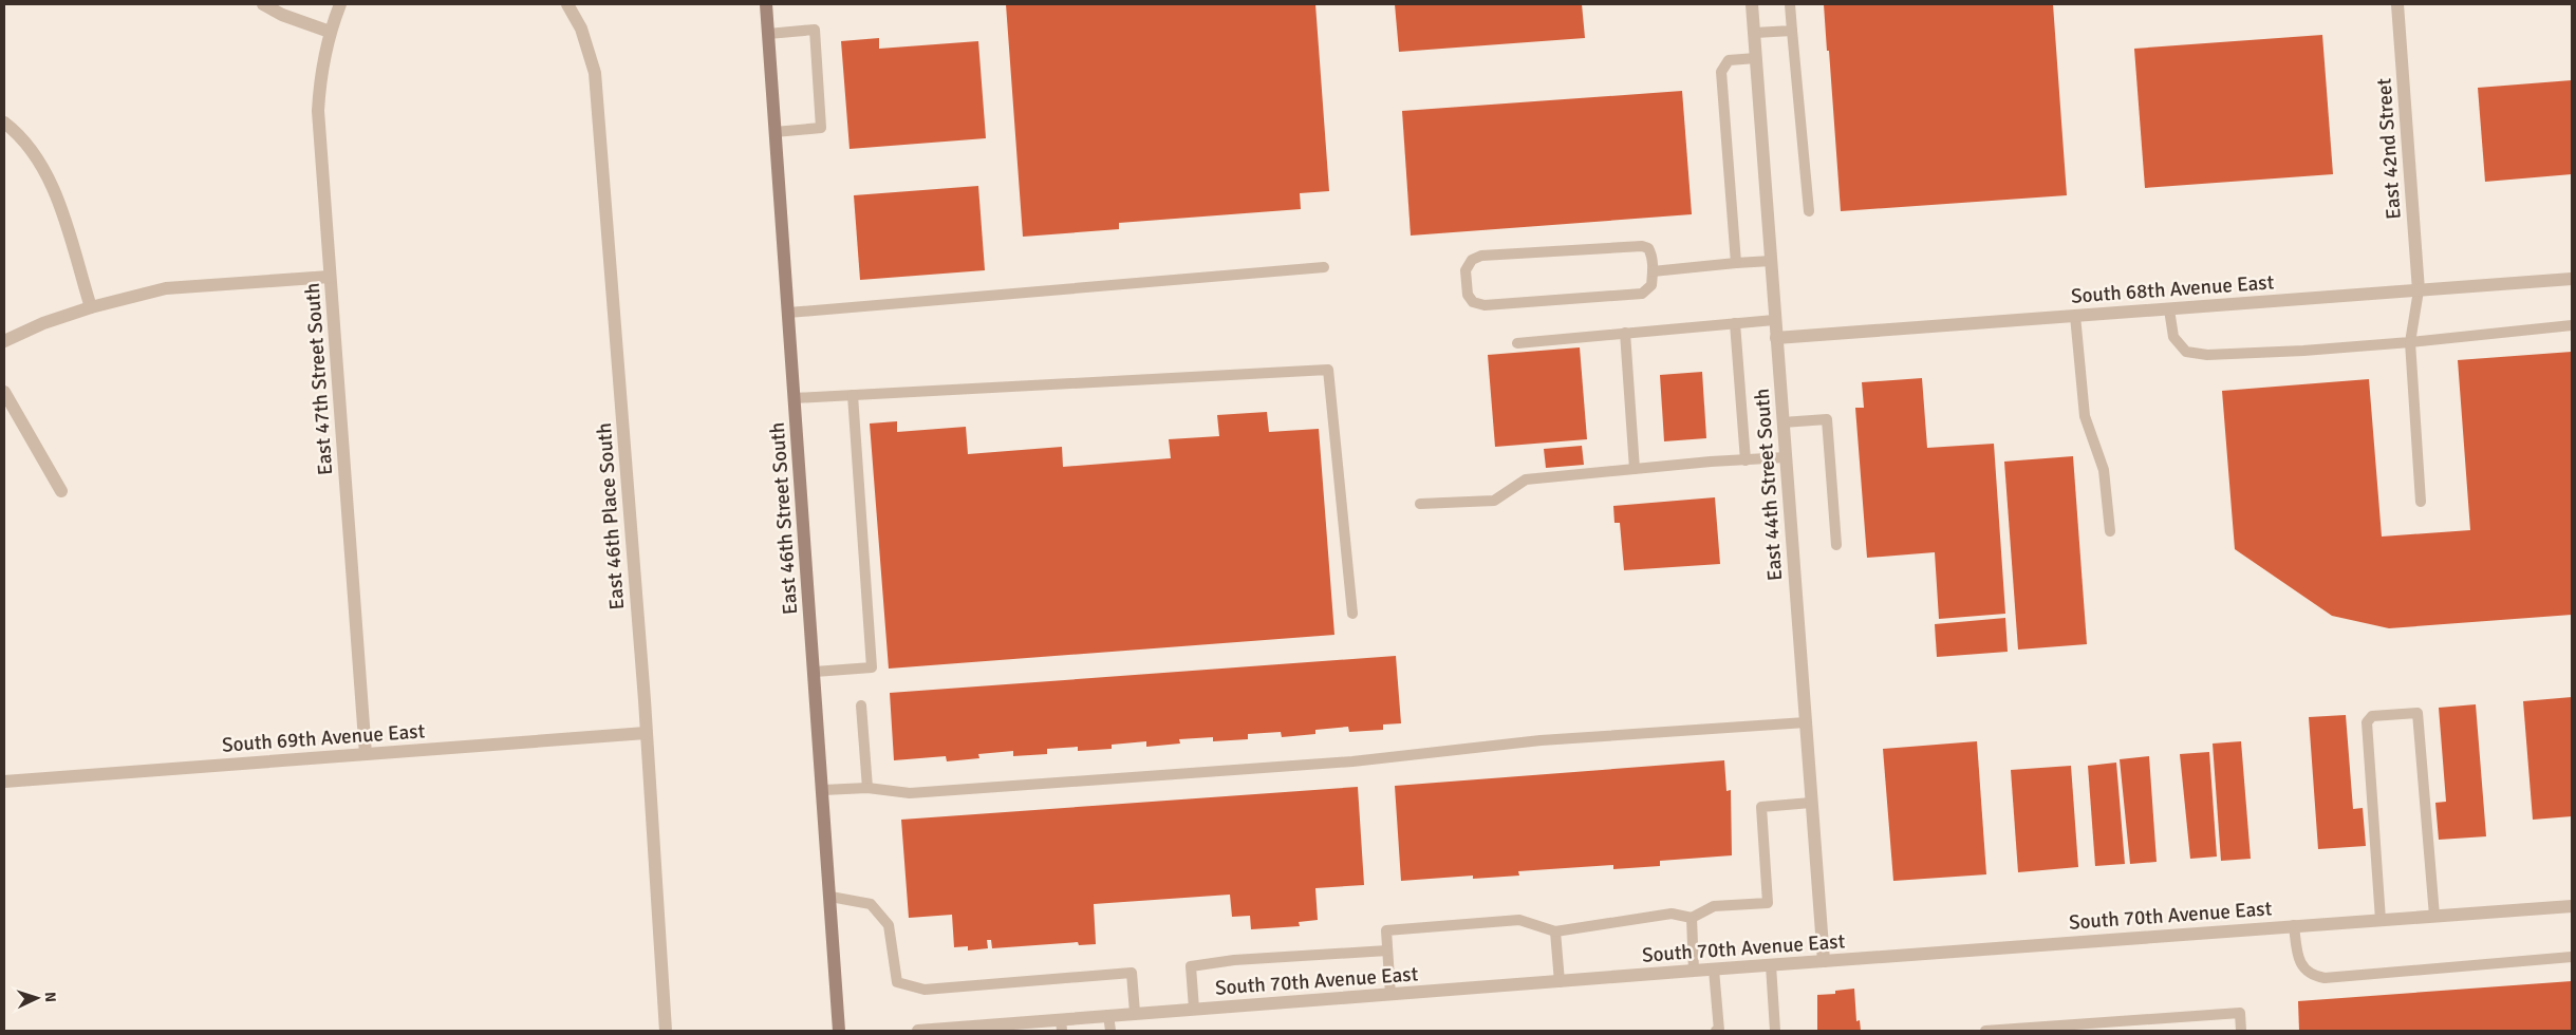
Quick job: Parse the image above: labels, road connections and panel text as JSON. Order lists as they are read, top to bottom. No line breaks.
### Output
{"streets":{"street":["East 42nd Street","South 68th Avenue East","East 47th Street South","East 44th Street South","East 46th Place South","East 46th Street South","South 69th Avenue East","South 70th Avenue East"]},"crossings":[["East 42nd Street","South 68th Avenue East"],["South 68th Avenue East","East 44th Street South"],["East 47th Street South","South 69th Avenue East"],["East 44th Street South","South 70th Avenue East"],["East 46th Place South","South 69th Avenue East"]],"north":"right"}
